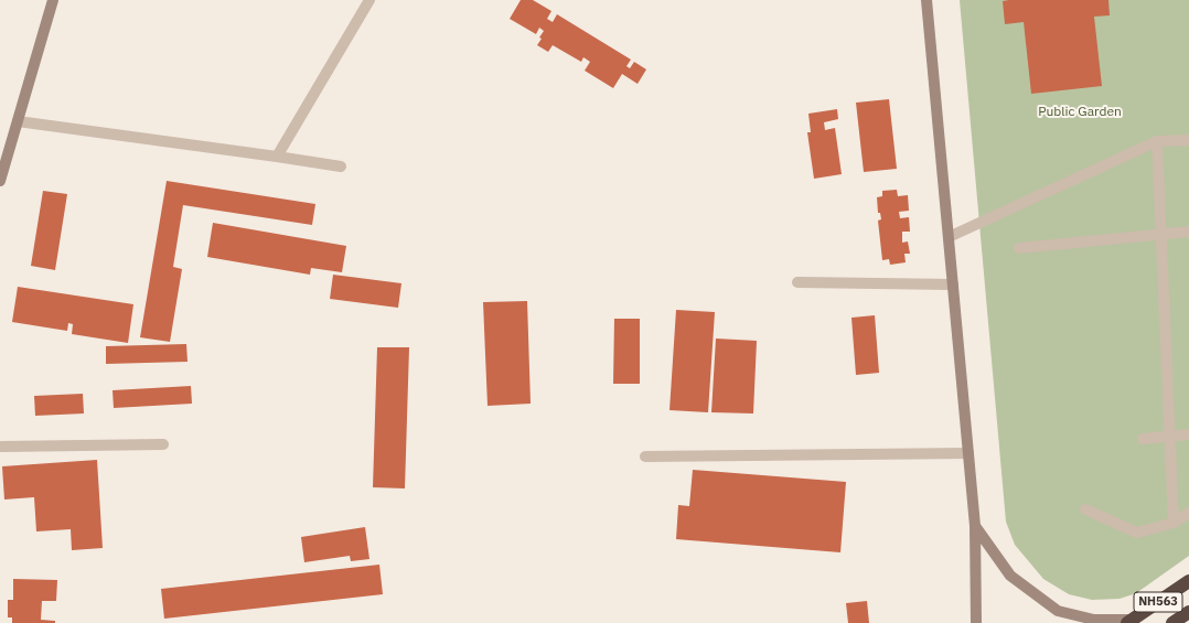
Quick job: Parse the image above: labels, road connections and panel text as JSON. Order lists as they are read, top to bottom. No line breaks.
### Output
{"streets":{"highway":["NH563"]},"parks":["Public Garden"]}
